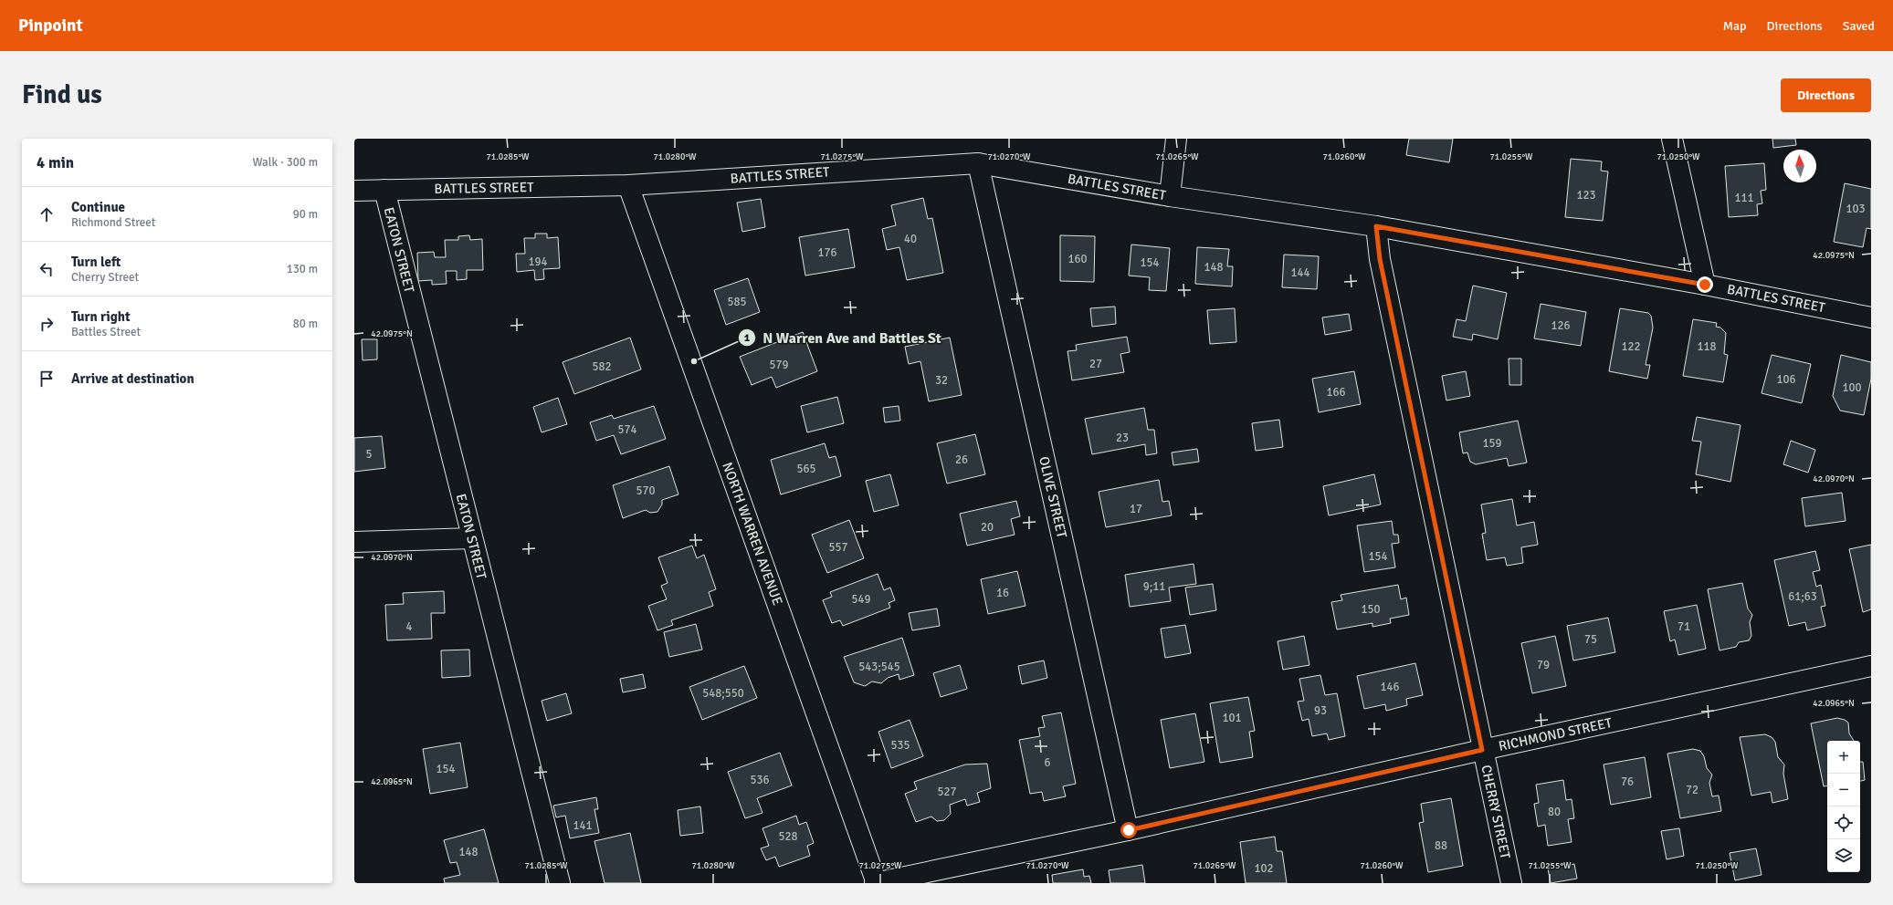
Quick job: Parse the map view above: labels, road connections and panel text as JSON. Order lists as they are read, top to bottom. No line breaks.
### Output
{"streets":{"street":["BATTLES STREET","EATON STREET","OLIVE STREET","NORTH WARREN AVENUE","RICHMOND STREET","CHERRY STREET"]},"crossings":[["BATTLES STREET","EATON STREET"],["BATTLES STREET","OLIVE STREET"],["BATTLES STREET","NORTH WARREN AVENUE"],["BATTLES STREET","CHERRY STREET"],["OLIVE STREET","RICHMOND STREET"],["NORTH WARREN AVENUE","RICHMOND STREET"],["RICHMOND STREET","CHERRY STREET"]],"places":["N Warren Ave and Battles St"],"house_numbers":["123","111","103","40","176","160","194","154","148","144","585","126","122","118","27","579","582","106","32","100","166","574","23","159","5","26","565","570","17","20","557","154","9;11","16","61;63","549","150","4","71","75","79","543;545","146","548;550","93","101","535","6","154","536","76","72","527","80","141","528","88","148","102"],"north":"top","page":{"header":"Pinpoint","nav":["Map","Directions","Saved"],"buttons":"Directions","title":"Find us","heading":["4 min","Walk · 300 m"],"list":[["Continue","Richmond Street","90 m"],["Turn left","Cherry Street","130 m"],["Turn right","Battles Street","80 m"],"Arrive at destination"],"map_buttons":["+","−"]},"coordinates":["71.0285°W","71.0280°W","71.0275°W","71.0270°W","71.0265°W","71.0260°W","71.0255°W","71.0250°W","42.0975°N","42.0970°N","42.0965°N"]}
